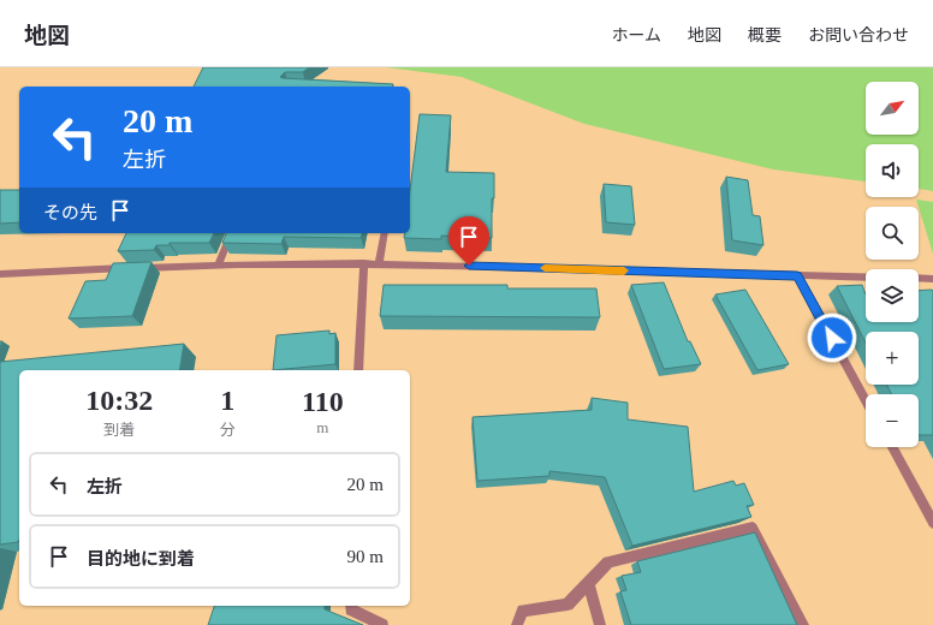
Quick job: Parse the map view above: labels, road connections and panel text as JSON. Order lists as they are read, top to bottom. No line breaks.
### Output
{"north":"top right","page":{"header":"地図","nav":["ホーム","地図","概要","お問い合わせ"],"map_buttons":["+","−"],"turn":["20 m","左折"],"then":"その先","eta":["10:32","到着","1","分","110","m"],"list":[{"name":"左折","value":"20 m"},{"name":"目的地に到着","value":"90 m"}]}}
